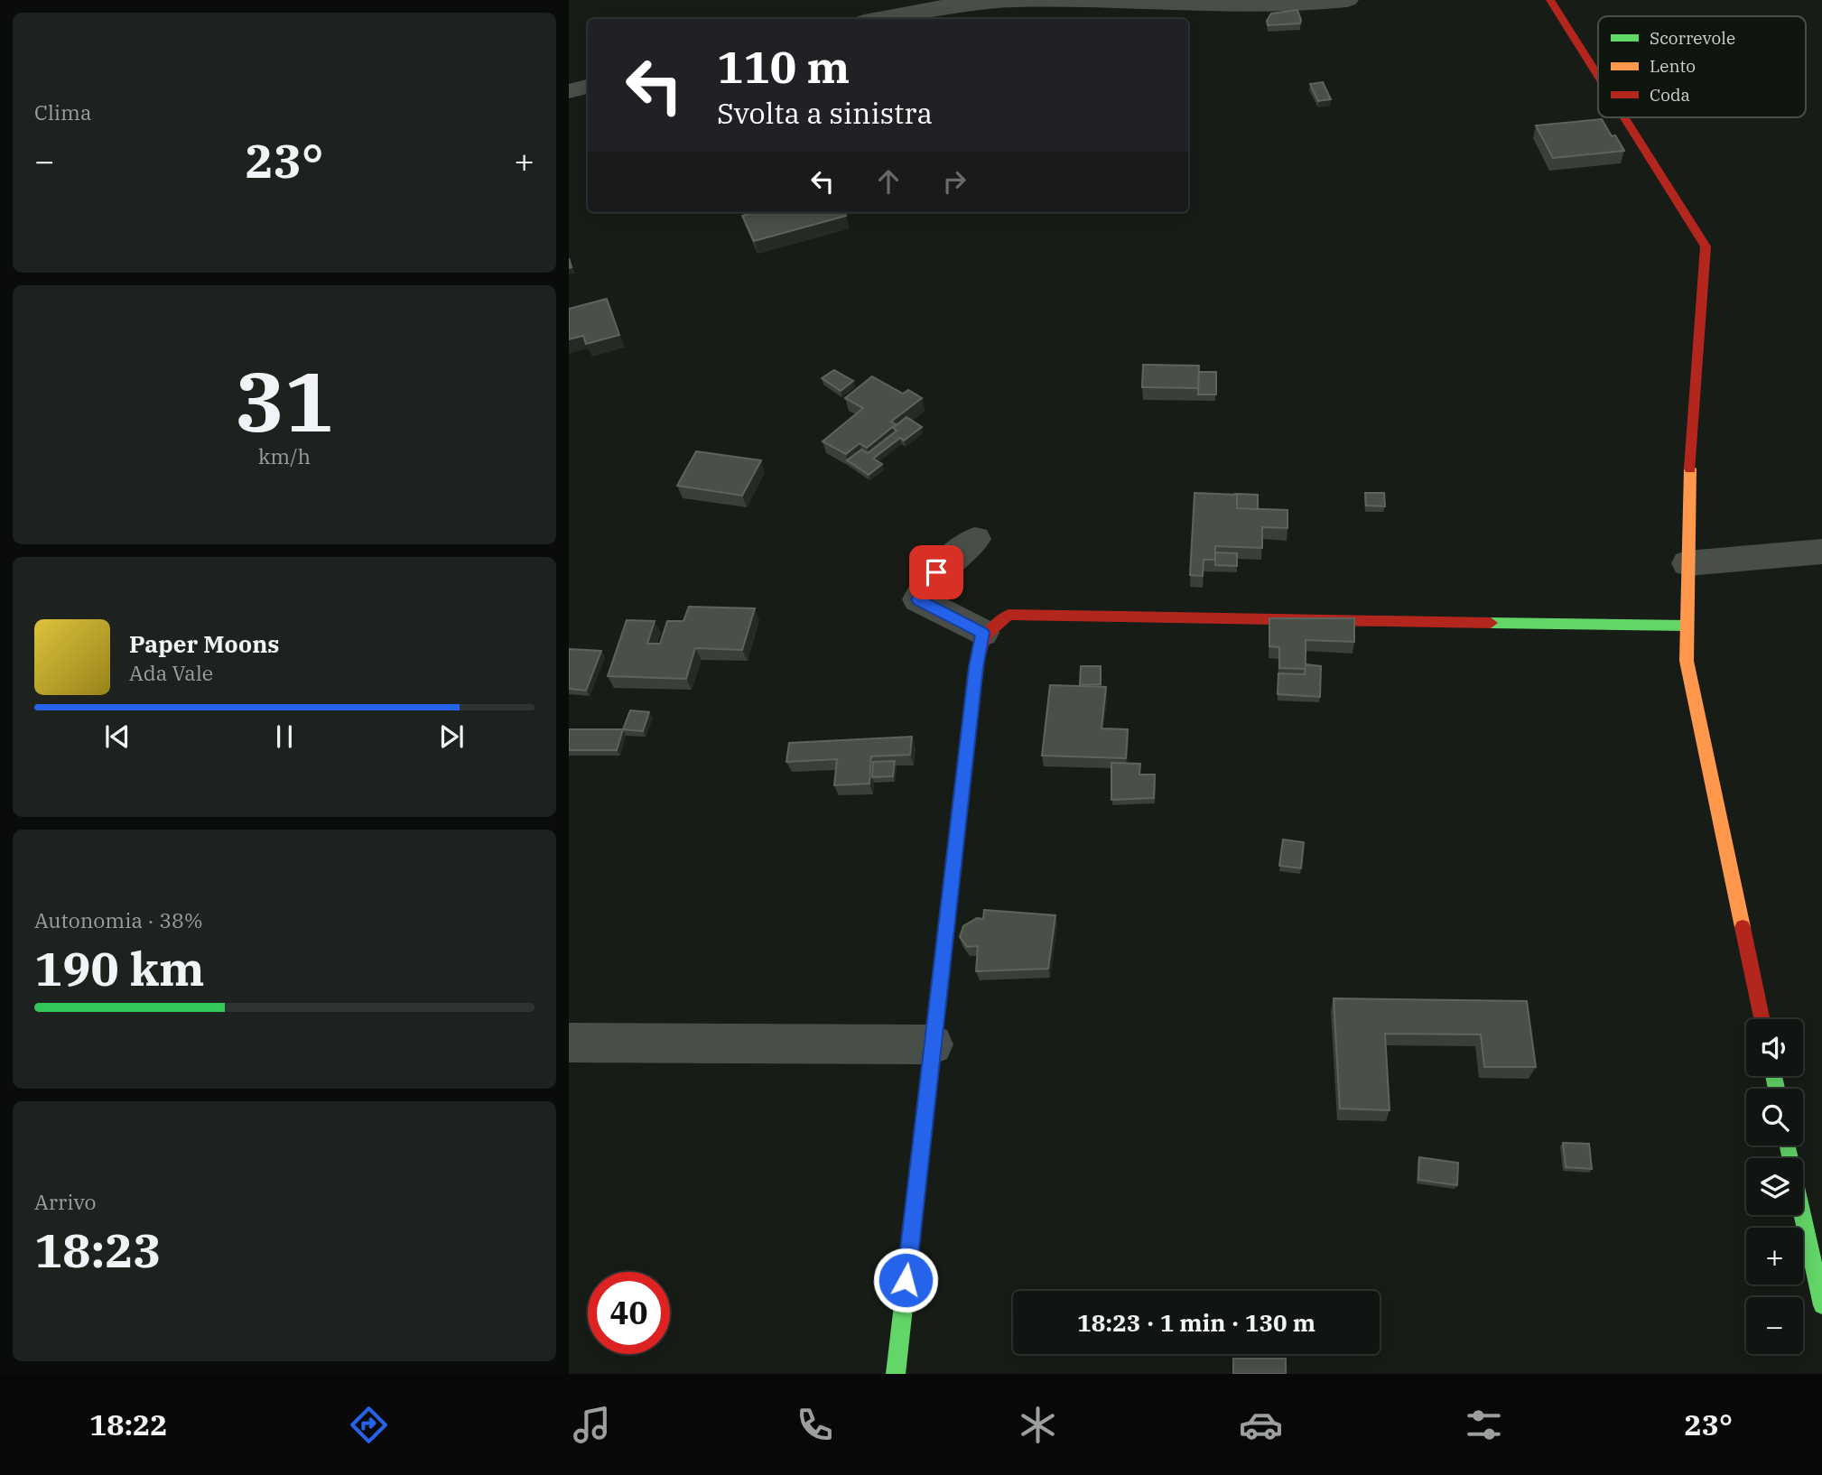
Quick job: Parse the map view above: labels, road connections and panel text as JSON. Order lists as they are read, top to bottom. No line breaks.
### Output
{"legend":["Scorrevole","Lento","Coda"],"page":{"tile":["Clima",["31","km/h"],["Autonomia · 38%","190 km"],["Arrivo","18:23"]],"turn":["110 m","Svolta a sinistra"],"heat":["−","23°","+"],"song":["Paper Moons","Ada Vale"],"map_buttons":["+","−"],"limit":"40","trip":"18:23 · 1 min · 130 m","tabs":["18:22","23°"]}}
